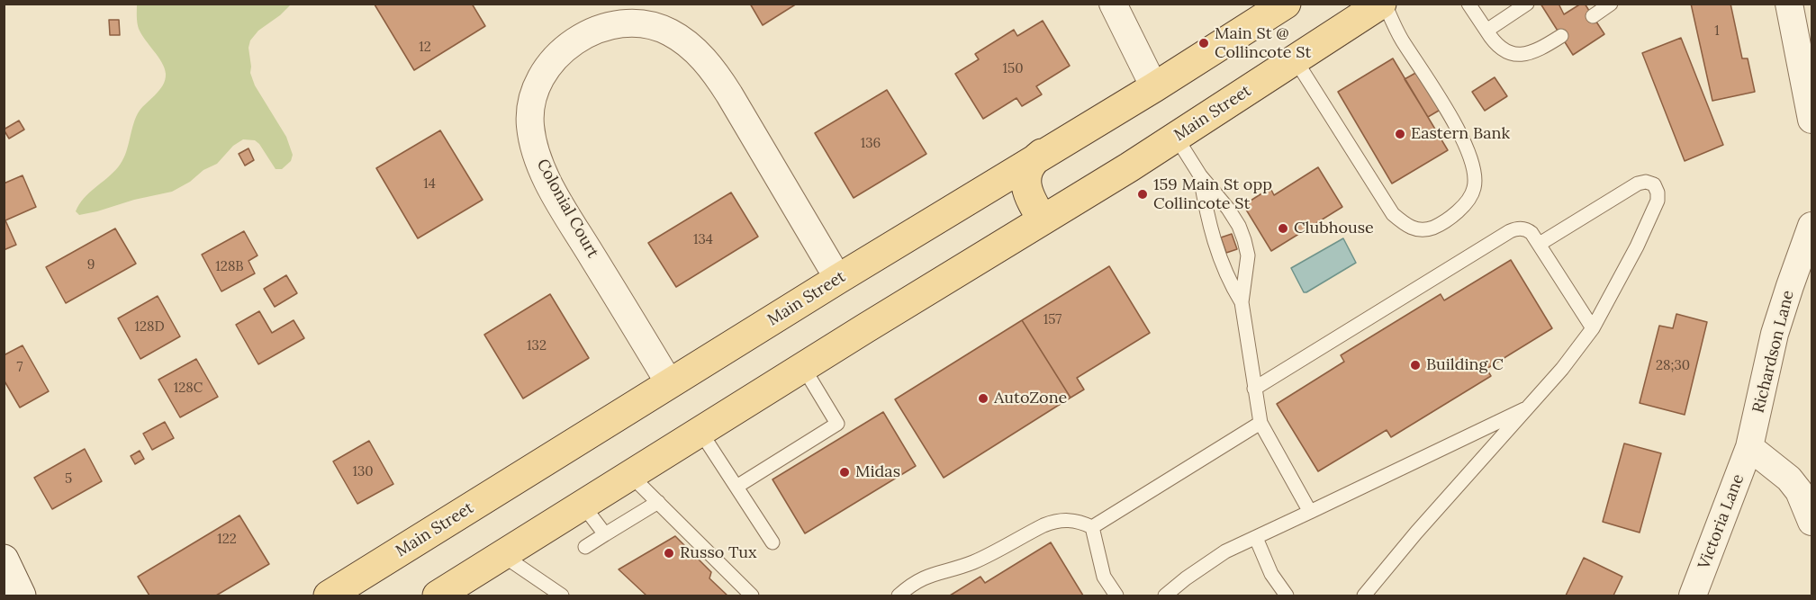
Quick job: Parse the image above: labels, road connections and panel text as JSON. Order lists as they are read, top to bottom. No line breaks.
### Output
{"streets":{"main road":["Main Street"],"street":["Colonial Court","Richardson Lane","Victoria Lane"]},"crossings":[["Main Street","Colonial Court"],["Richardson Lane","Victoria Lane"]],"places":["Main St @ Collincote St","Eastern Bank","159 Main St opp Collincote St","Clubhouse","Building C","AutoZone","Midas","Russo Tux"],"house_numbers":["1","12","150","136","14","134","9","128B","157","128D","132","28;30","7","128C","130","5","122"]}
